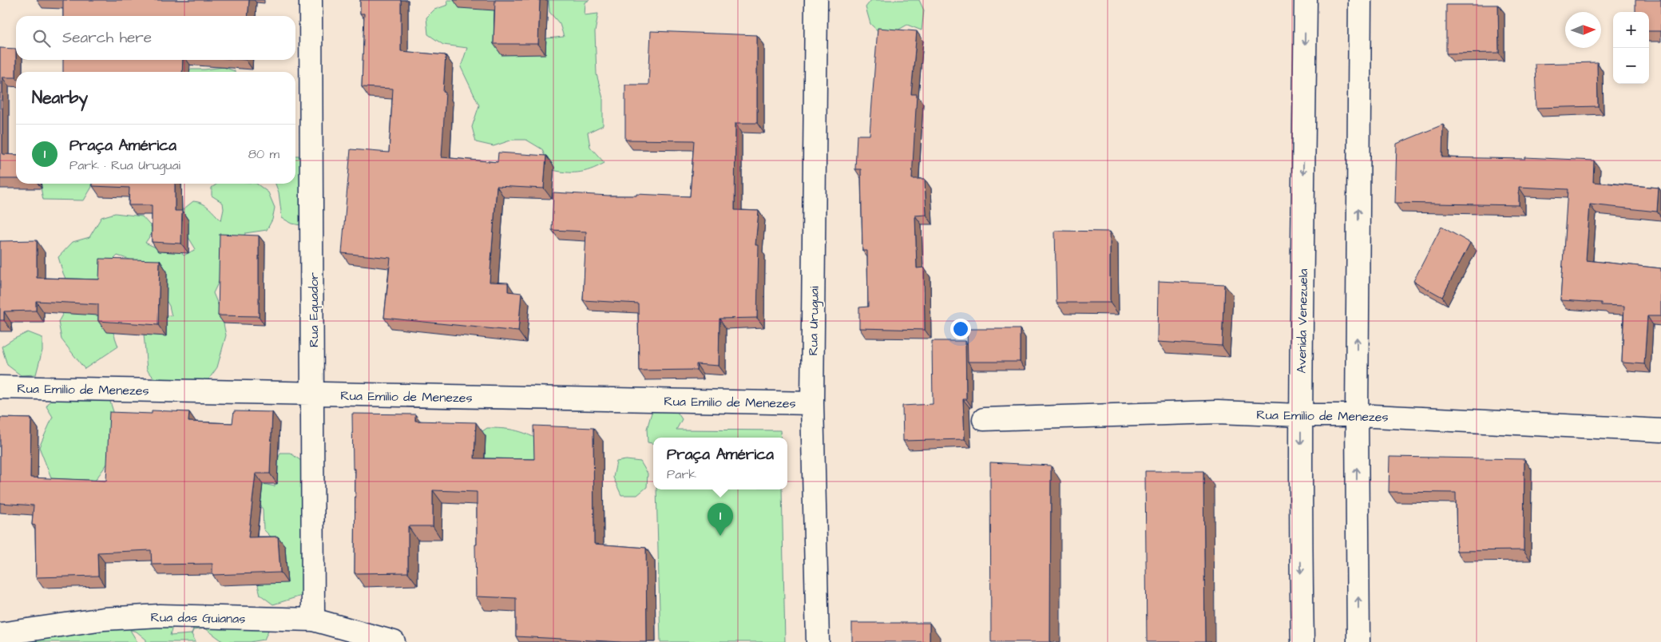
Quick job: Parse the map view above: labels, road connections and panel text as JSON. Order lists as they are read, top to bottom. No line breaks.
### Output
{"streets":{"street":["Rua Equador","Rua Uruguai","Avenida Venezuela","Rua Emilio de Menezes","Rua das Guianas"]},"crossings":[["Rua Equador","Rua Emilio de Menezes"],["Rua Equador","Rua das Guianas"],["Rua Uruguai","Rua Emilio de Menezes"],["Avenida Venezuela","Rua Emilio de Menezes"]],"north":"right","page":{"map_buttons":["+","−"],"search":"Search here","heading":"Nearby","list":[{"mark":"1","name":"Praça América","note":"Park · Rua Uruguai","value":"80 m"}],"popup":["Praça América","Park"],"pins":"1"}}
